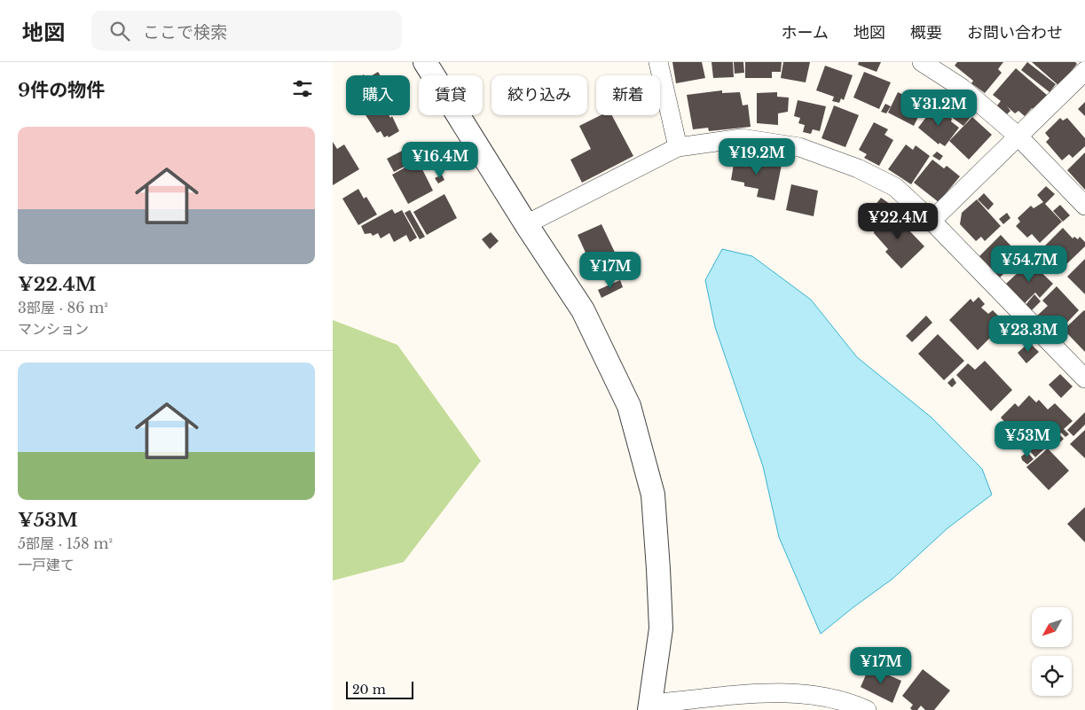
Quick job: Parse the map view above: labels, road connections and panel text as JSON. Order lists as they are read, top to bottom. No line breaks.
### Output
{"scale_bar":"20 m","north":"bottom left","page":{"header":"地図","search":"ここで検索","nav":["ホーム","地図","概要","お問い合わせ"],"heading":"9件の物件","chip":["購入","賃貸","絞り込み","新着"],"price":["¥31.2M","¥19.2M","¥16.4M","¥22.4M","¥54.7M","¥17M","¥23.3M","¥53M","¥17M"],"list":[{"name":"¥22.4M","note":"3部屋 · 86 m² · マンション"},{"name":"¥53M","note":"5部屋 · 158 m² · 一戸建て"}],"scale":"20 m"}}
